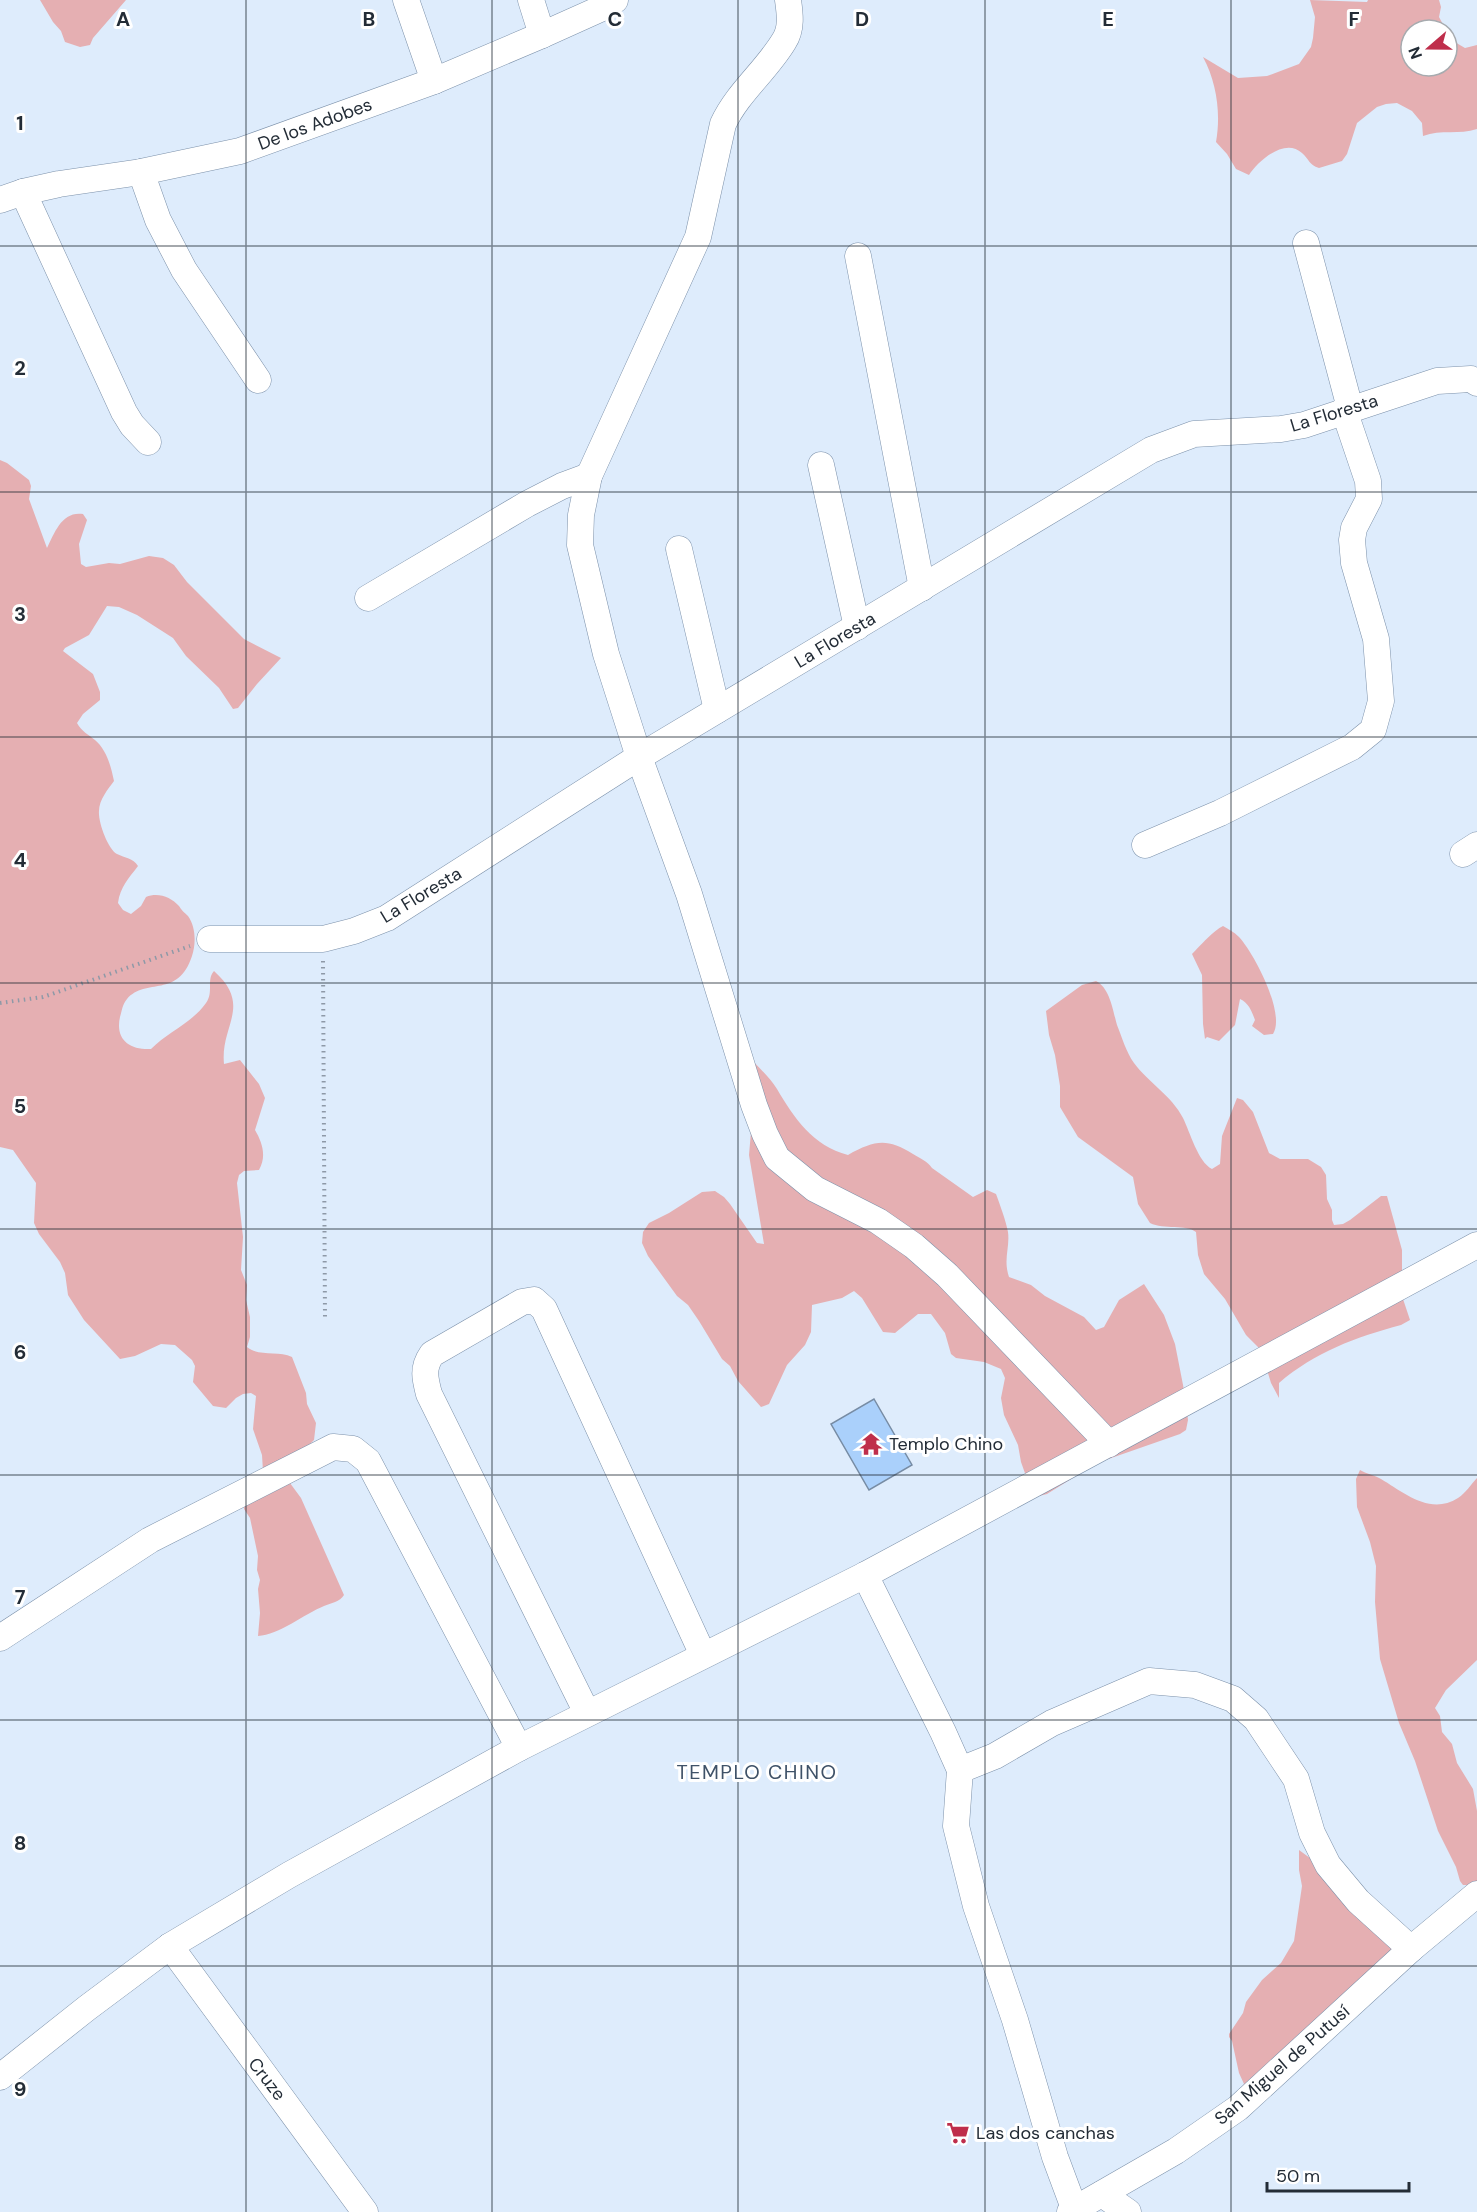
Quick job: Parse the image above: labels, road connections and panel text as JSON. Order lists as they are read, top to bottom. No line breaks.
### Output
{"streets":{"street":["De los Adobes","La Floresta","San Miguel de Putusí","Cruze"]},"districts":["TEMPLO CHINO"],"places":{"temple":["Templo Chino"],"supermarket":["Las dos canchas"]},"scale_bar":"50 m","north":"left","grid":{"columns":["A","B","C","D","E","F"],"rows":["1","2","3","4","5","6","7","8","9"]}}
